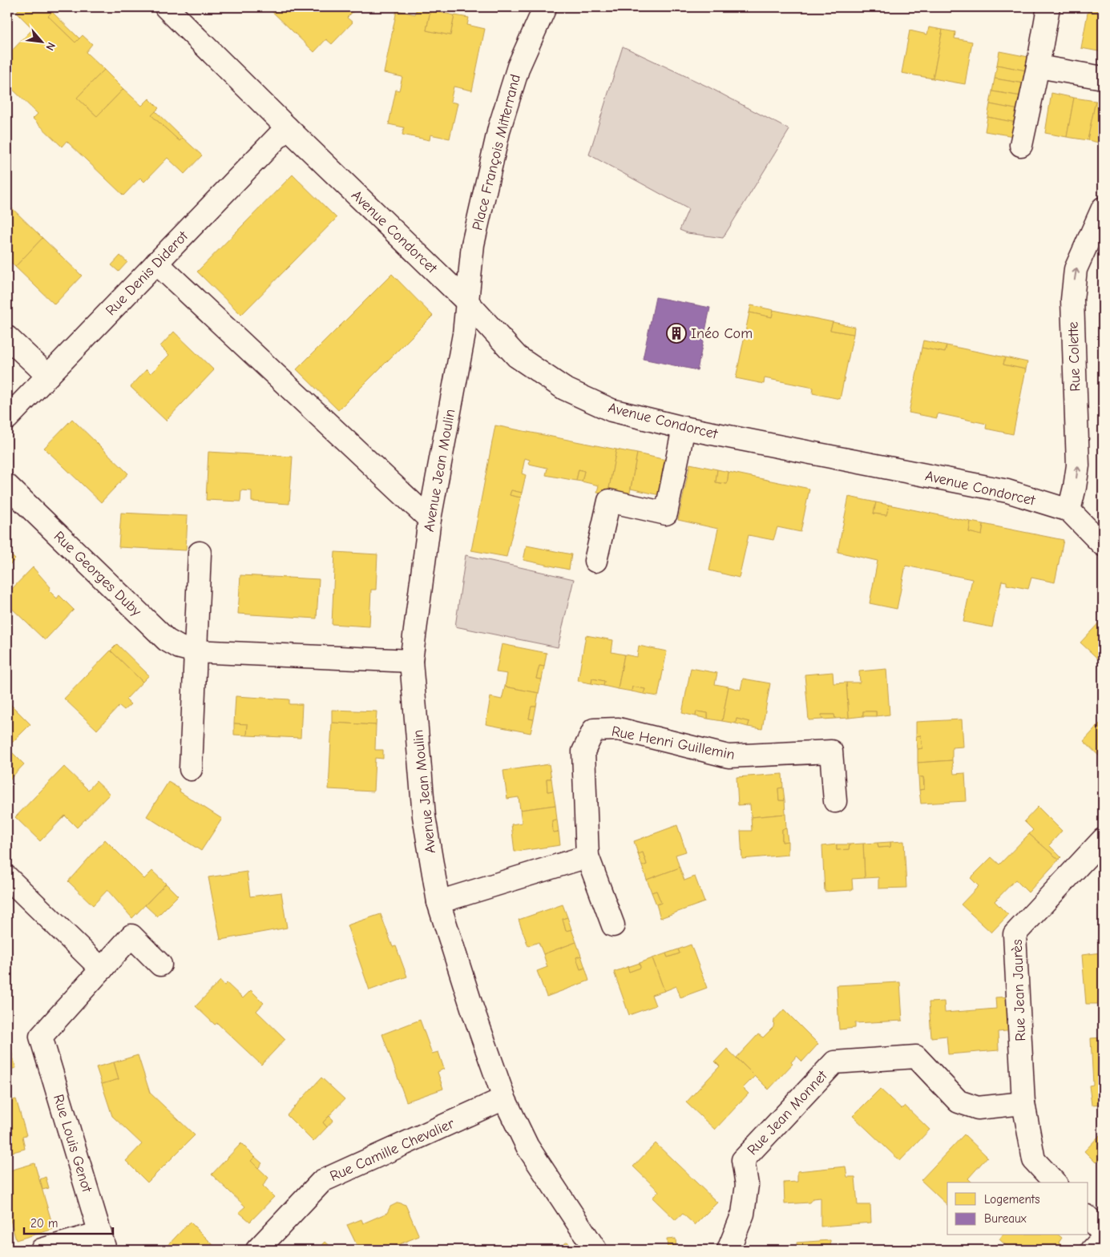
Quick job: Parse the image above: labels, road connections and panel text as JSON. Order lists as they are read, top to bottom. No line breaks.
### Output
{"streets":{"street":["Place François Mitterrand","Avenue Condorcet","Rue Denis Diderot","Rue Colette","Avenue Jean Moulin","Rue Georges Duby","Rue Henri Guillemin","Rue Jean Jaurès","Rue Jean Monnet","Rue Louis Genot","Rue Camille Chevalier"]},"crossings":[["Place François Mitterrand","Avenue Condorcet"],["Place François Mitterrand","Avenue Jean Moulin"],["Avenue Condorcet","Rue Denis Diderot"],["Avenue Condorcet","Rue Colette"],["Avenue Condorcet","Avenue Jean Moulin"],["Avenue Jean Moulin","Rue Georges Duby"],["Avenue Jean Moulin","Rue Camille Chevalier"],["Rue Jean Jaurès","Rue Jean Monnet"]],"one_way":["Rue Colette"],"places":{"building":["Inéo Com"]},"legend":["Logements","Bureaux"],"scale_bar":"20 m","north":"bottom right"}
